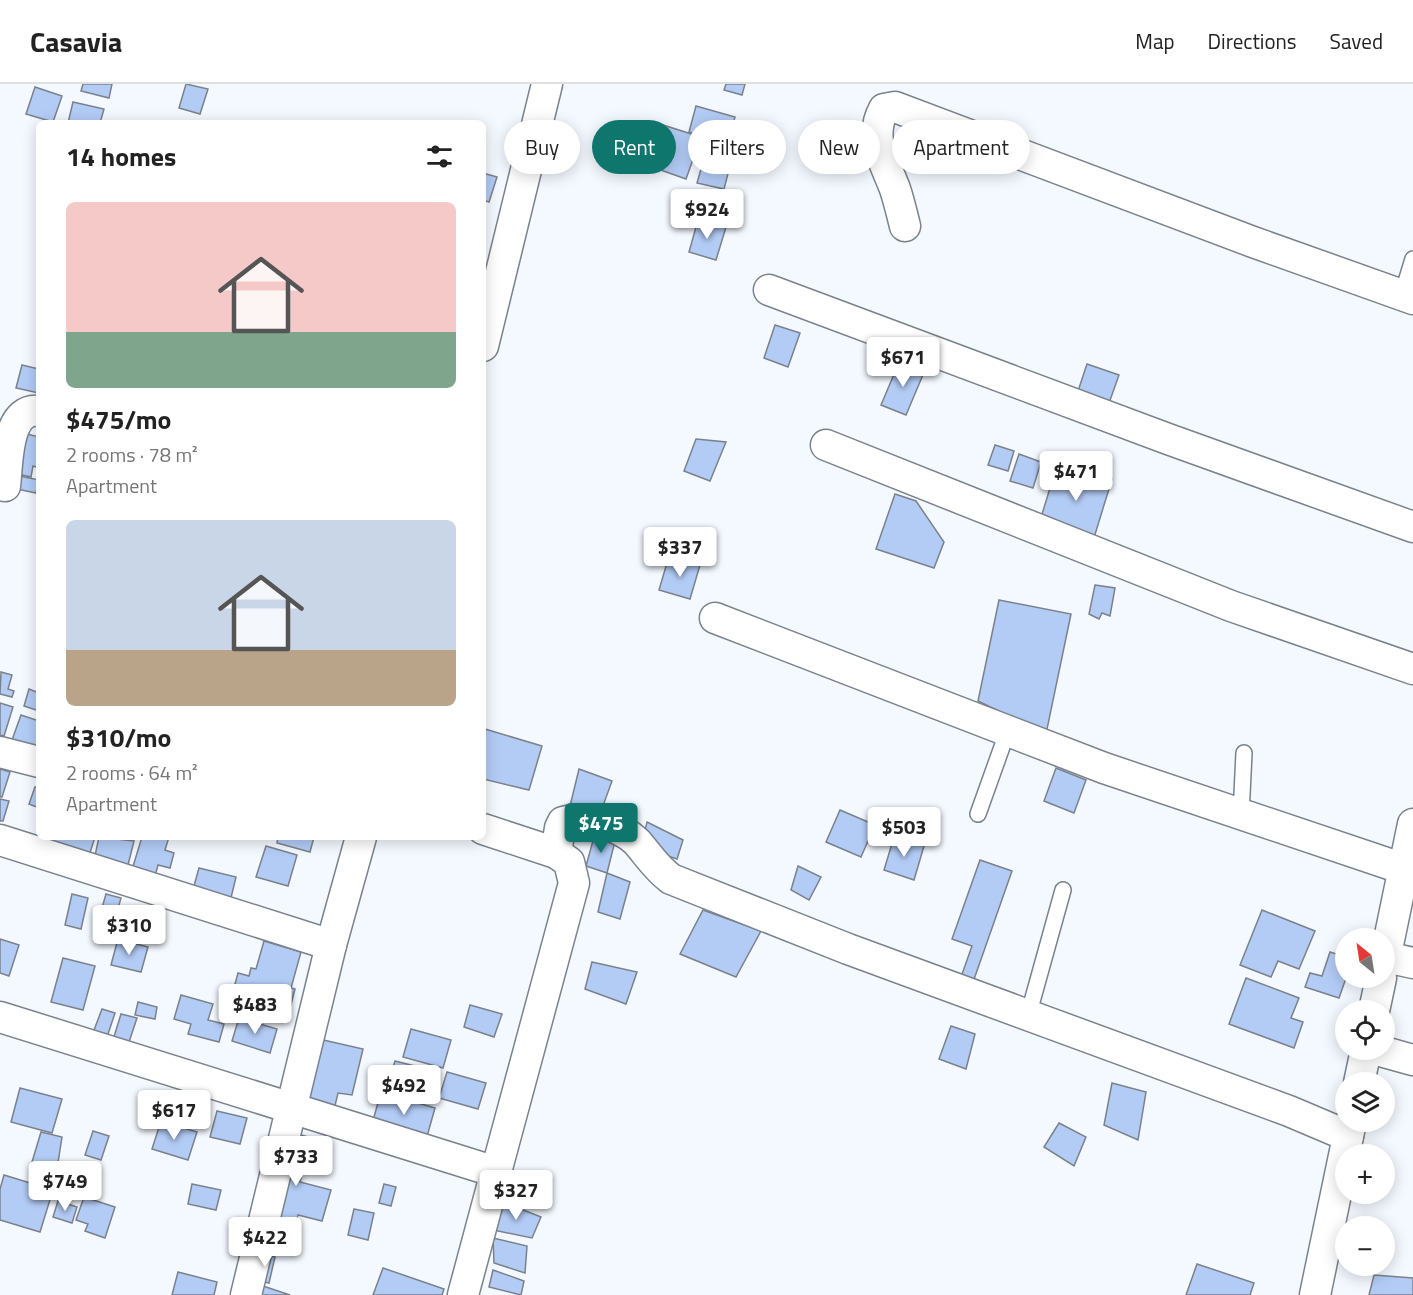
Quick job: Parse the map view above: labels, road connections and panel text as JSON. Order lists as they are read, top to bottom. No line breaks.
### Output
{"north":"top left","page":{"header":"Casavia","nav":["Map","Directions","Saved"],"chip":["Buy","Rent","Filters","New","Apartment"],"heading":"14 homes","price":["$924","$671","$471","$337","$475","$503","$310","$483","$492","$617","$733","$749","$327","$422"],"list":[{"name":"$475/mo","note":"2 rooms · 78 m² · Apartment"},{"name":"$310/mo","note":"2 rooms · 64 m² · Apartment"}],"map_buttons":["+","−"]}}
